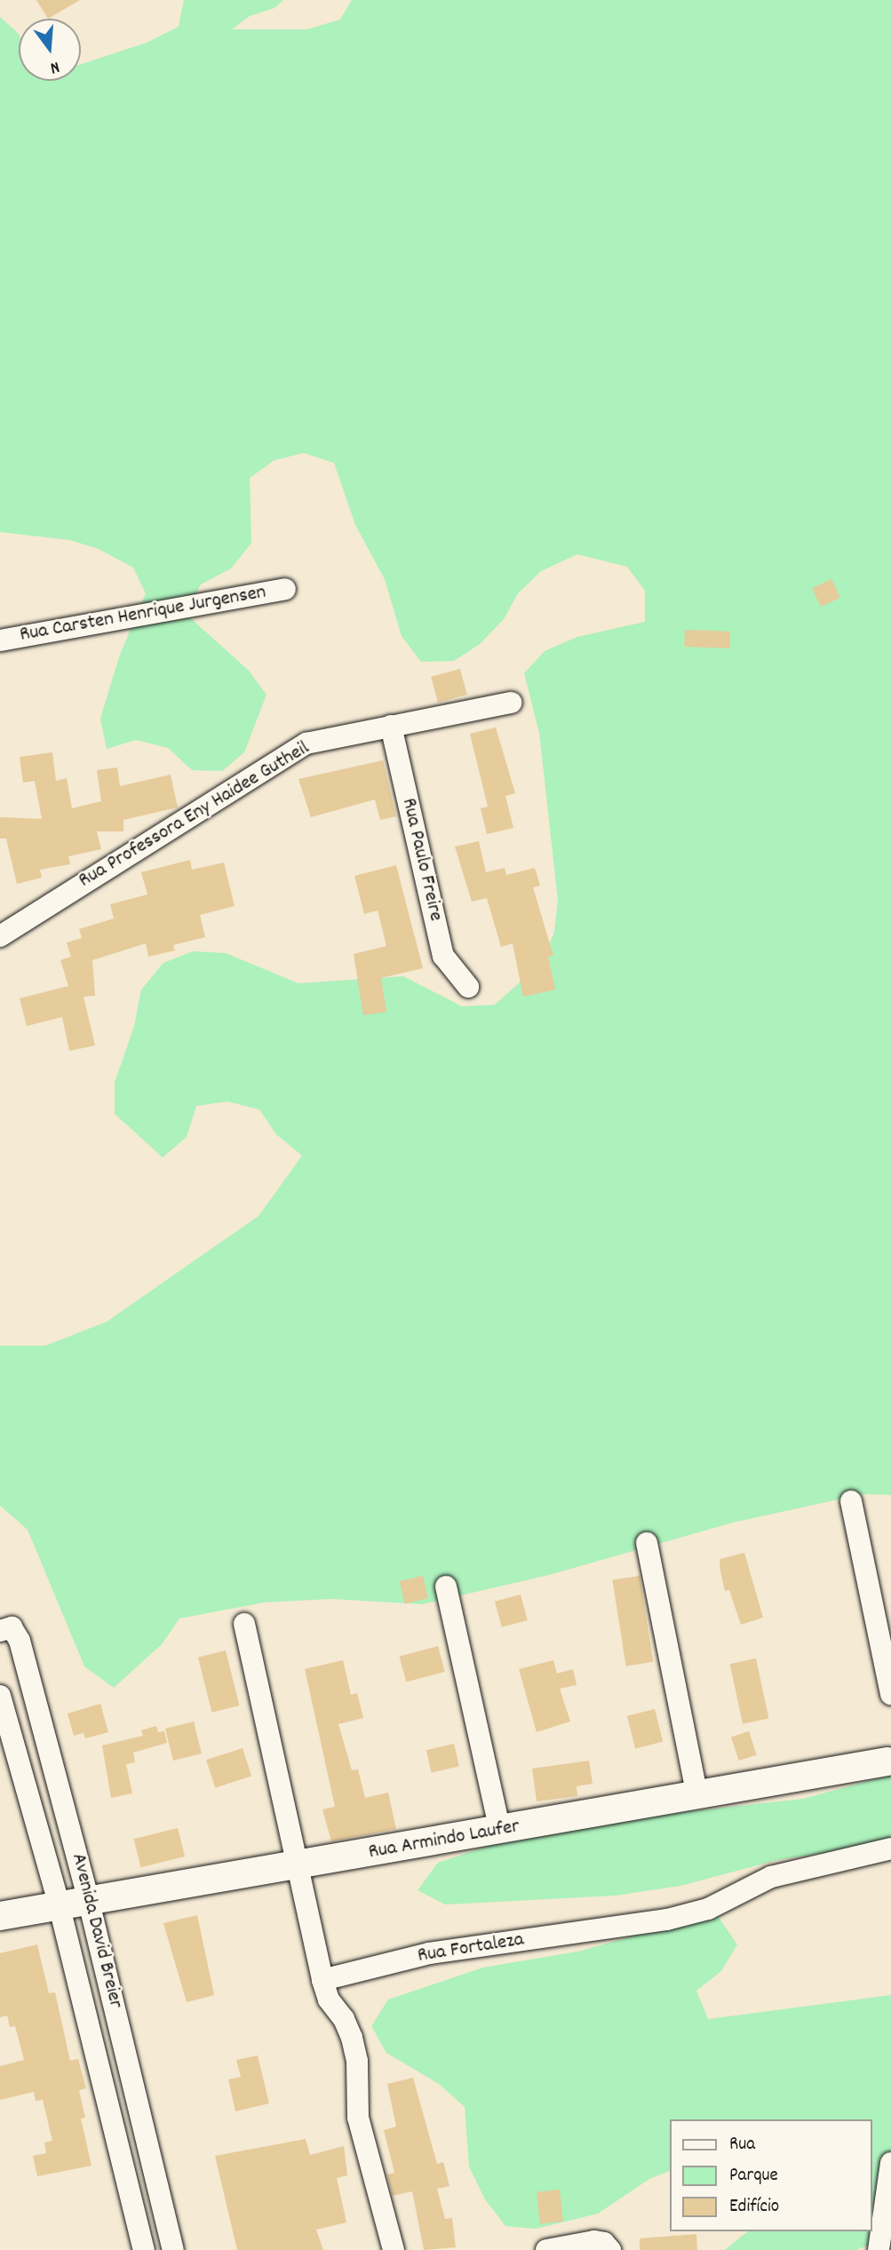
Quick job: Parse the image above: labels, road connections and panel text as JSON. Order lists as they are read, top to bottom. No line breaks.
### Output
{"streets":{"street":["Rua Carsten Henrique Jurgensen","Rua Professora Eny Haidee Gutheil","Rua Paulo Freire","Rua Armindo Laufer","Avenida David Breier","Rua Fortaleza"]},"crossings":[["Rua Professora Eny Haidee Gutheil","Rua Paulo Freire"],["Rua Armindo Laufer","Avenida David Breier"]],"legend":["Rua","Parque","Edifício"],"north":"bottom"}
